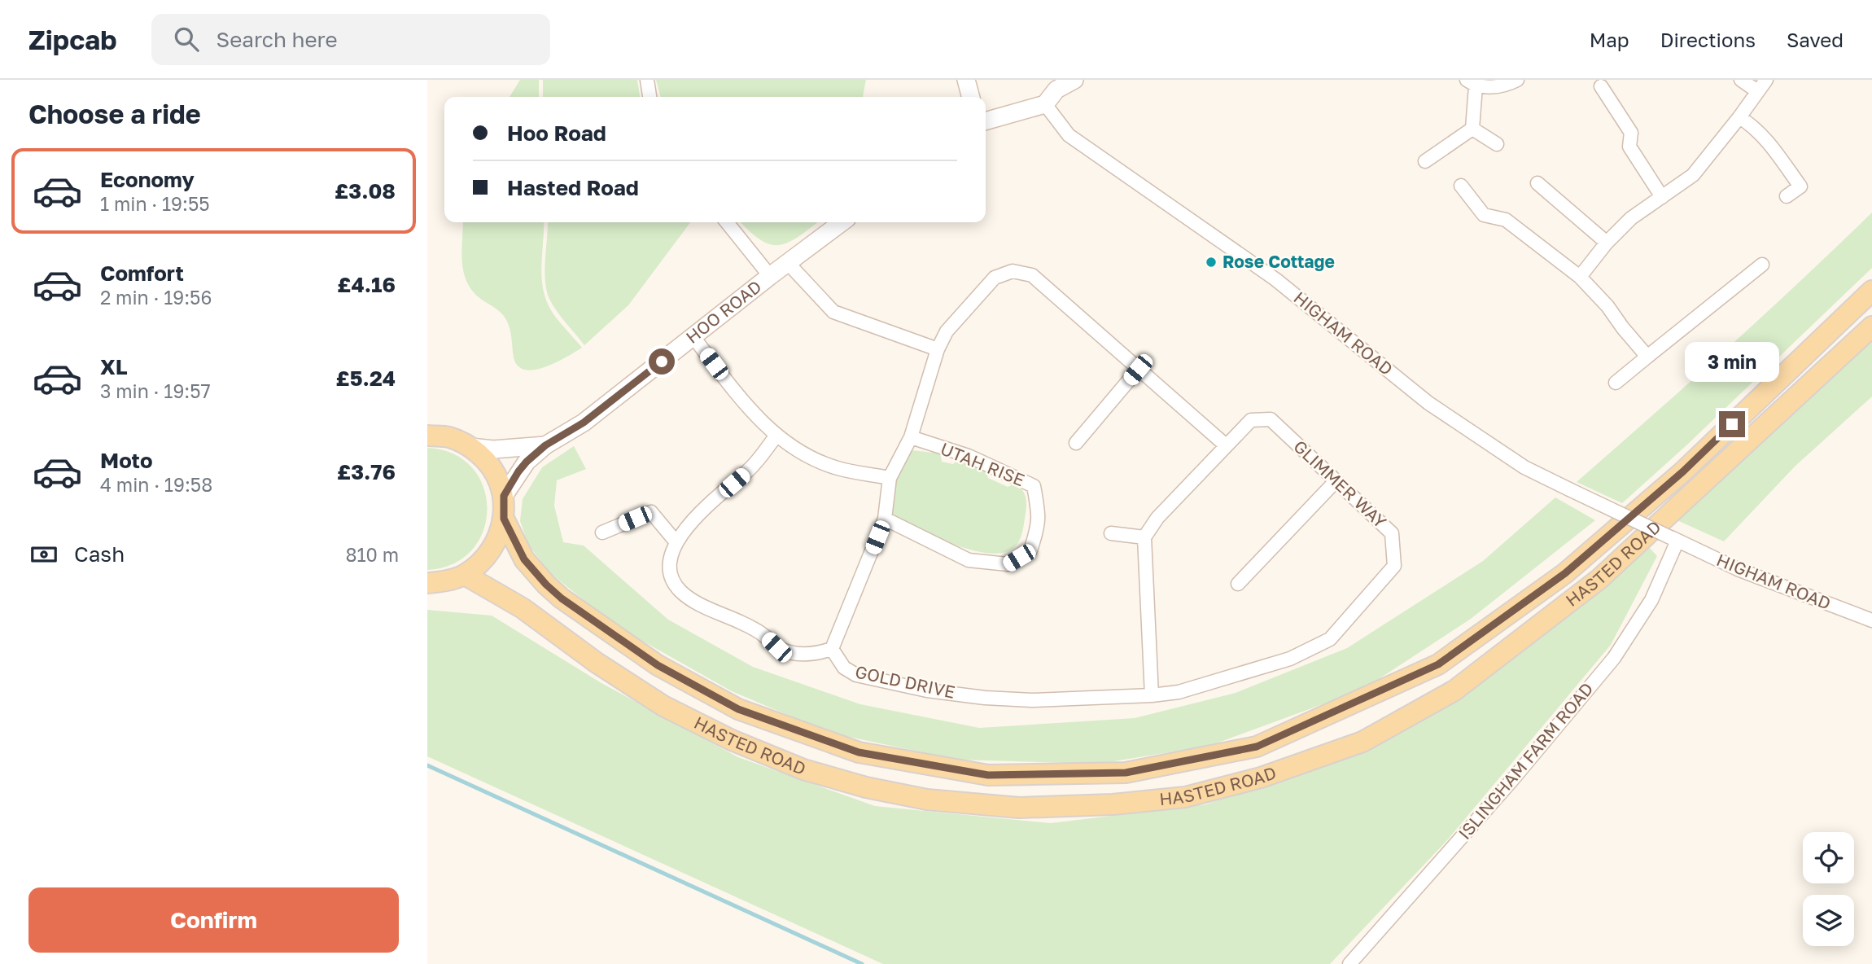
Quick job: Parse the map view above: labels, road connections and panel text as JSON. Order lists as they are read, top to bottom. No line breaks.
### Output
{"streets":{"main road":["HOO ROAD","HASTED ROAD"],"street":["HIGHAM ROAD","UTAH RISE","GLIMMER WAY","GOLD DRIVE","ISLINGHAM FARM ROAD"]},"crossings":[["HIGHAM ROAD","ISLINGHAM FARM ROAD"],["GLIMMER WAY","GOLD DRIVE"]],"places":["Rose Cottage"],"page":{"header":"Zipcab","search":"Search here","nav":["Map","Directions","Saved"],"heading":"Choose a ride","banner":["Hoo Road","Hasted Road"],"list":[{"name":"Economy","note":"1 min · 19:55","value":"£3.08"},{"name":"Comfort","note":"2 min · 19:56","value":"£4.16"},{"name":"XL","note":"3 min · 19:57","value":"£5.24"},{"name":"Moto","note":"4 min · 19:58","value":"£3.76"}],"bubble":"3 min","pay":["Cash","810 m"],"buttons":"Confirm"}}
